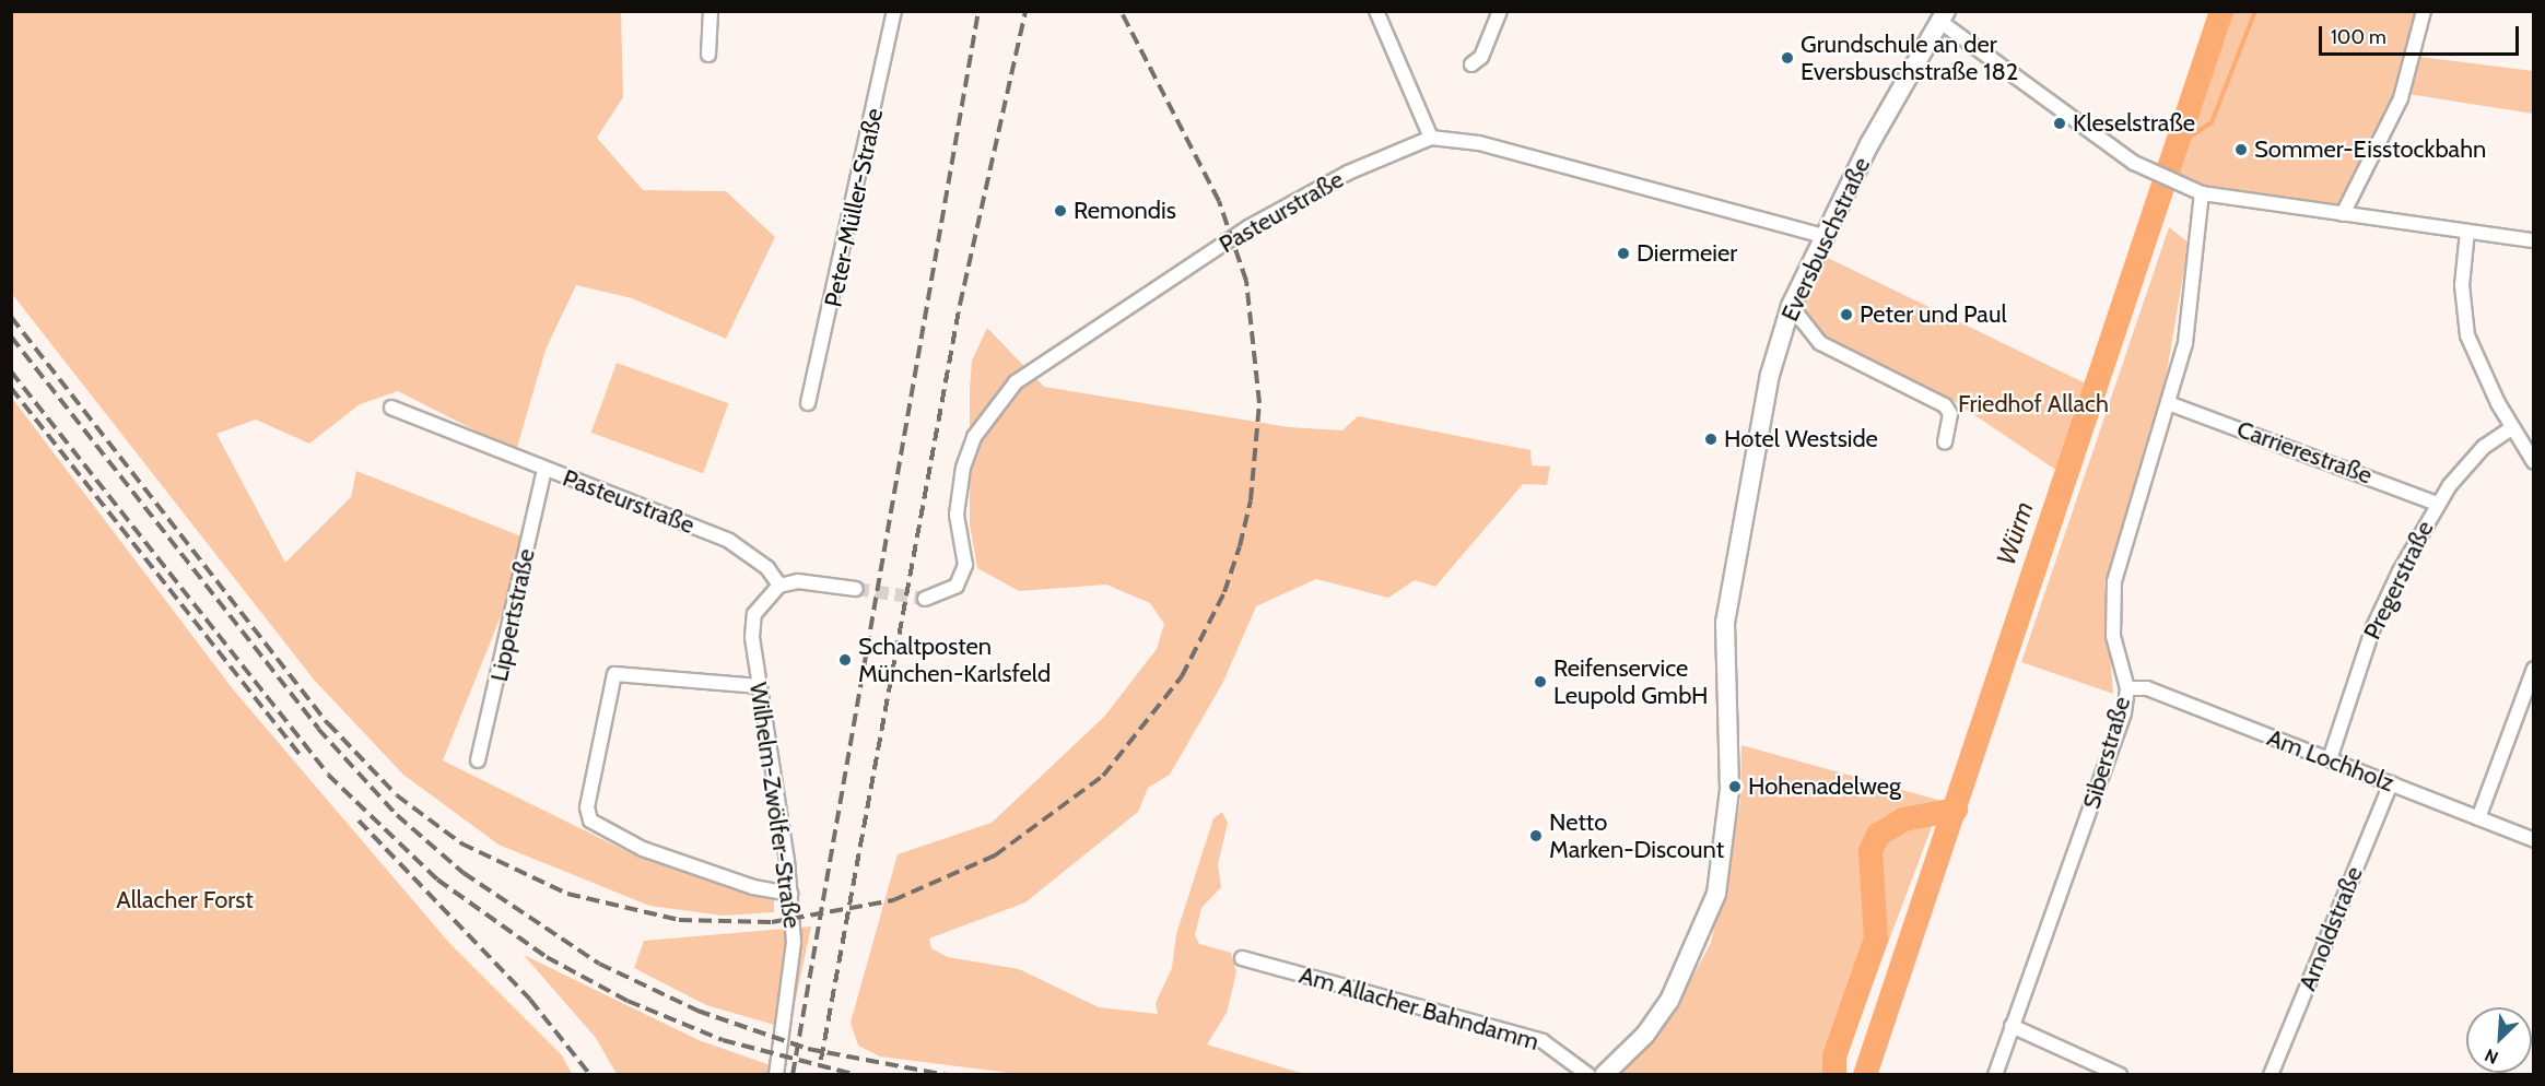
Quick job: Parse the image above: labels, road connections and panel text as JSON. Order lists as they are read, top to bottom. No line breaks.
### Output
{"streets":{"main road":["Eversbuschstraße"],"street":["Peter-Müller-Straße","Pasteurstraße","Carrierestraße","Pregerstraße","Lippertstraße","Siberstraße","Am Lochholz","Wilhelm-Zwölfer-Straße","Arnoldstraße","Am Allacher Bahndamm"]},"crossings":[["Pasteurstraße","Eversbuschstraße"],["Pasteurstraße","Lippertstraße"],["Pasteurstraße","Wilhelm-Zwölfer-Straße"],["Carrierestraße","Pregerstraße"],["Carrierestraße","Siberstraße"],["Pregerstraße","Am Lochholz"],["Siberstraße","Am Lochholz"],["Am Lochholz","Arnoldstraße"]],"water":["Würm"],"parks":["Friedhof Allach","Allacher Forst"],"places":["Grundschule an der Eversbuschstraße 182","Kleselstraße","Sommer-Eisstockbahn","Remondis","Diermeier","Peter und Paul","Hotel Westside","Schaltposten München-Karlsfeld","Reifenservice Leupold GmbH","Hohenadelweg","Netto Marken-Discount"],"scale_bar":"100 m","north":"bottom left"}
